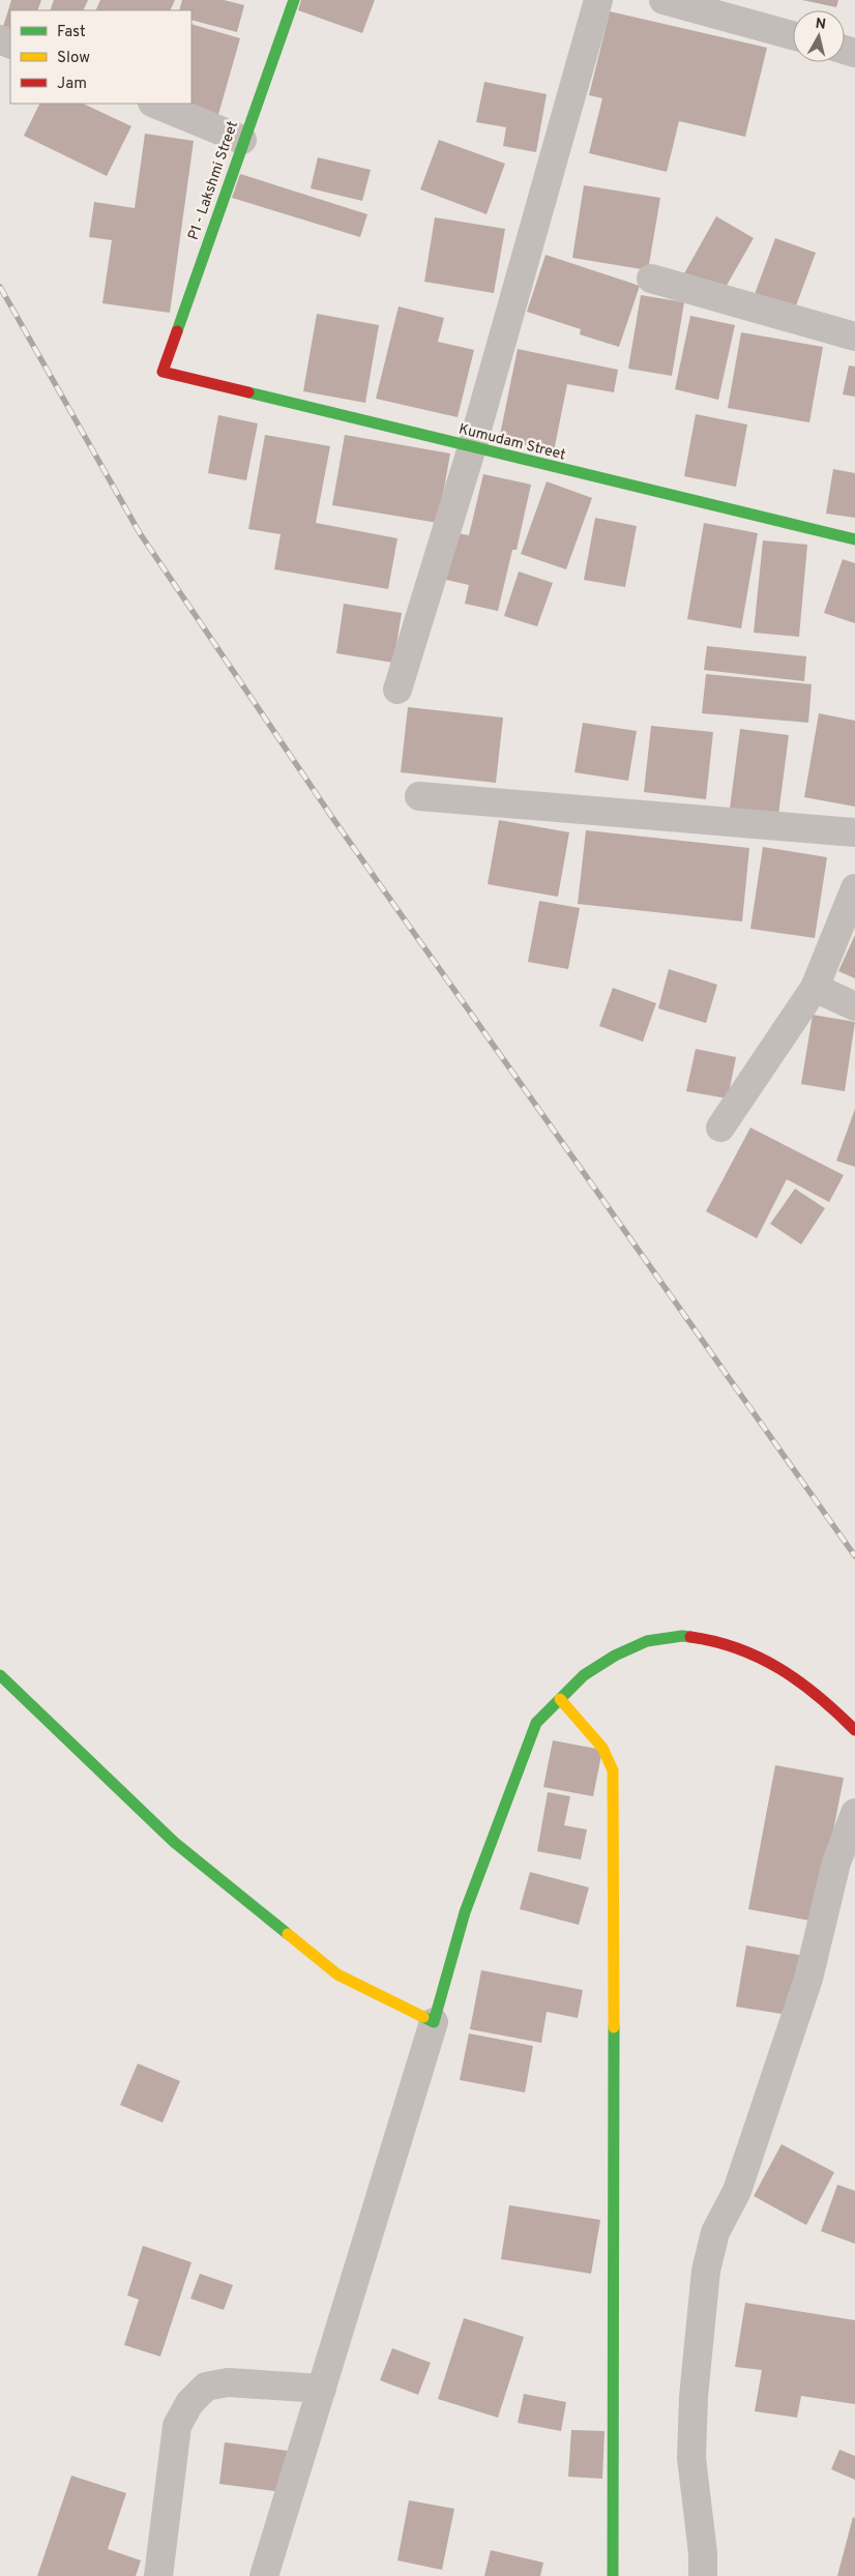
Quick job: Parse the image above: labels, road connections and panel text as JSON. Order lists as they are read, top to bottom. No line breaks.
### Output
{"streets":{"street":["P1 - Lakshmi Street","Kumudam Street"]},"crossings":[["P1 - Lakshmi Street","Kumudam Street"]],"legend":["Fast","Slow","Jam"],"north":"top"}
